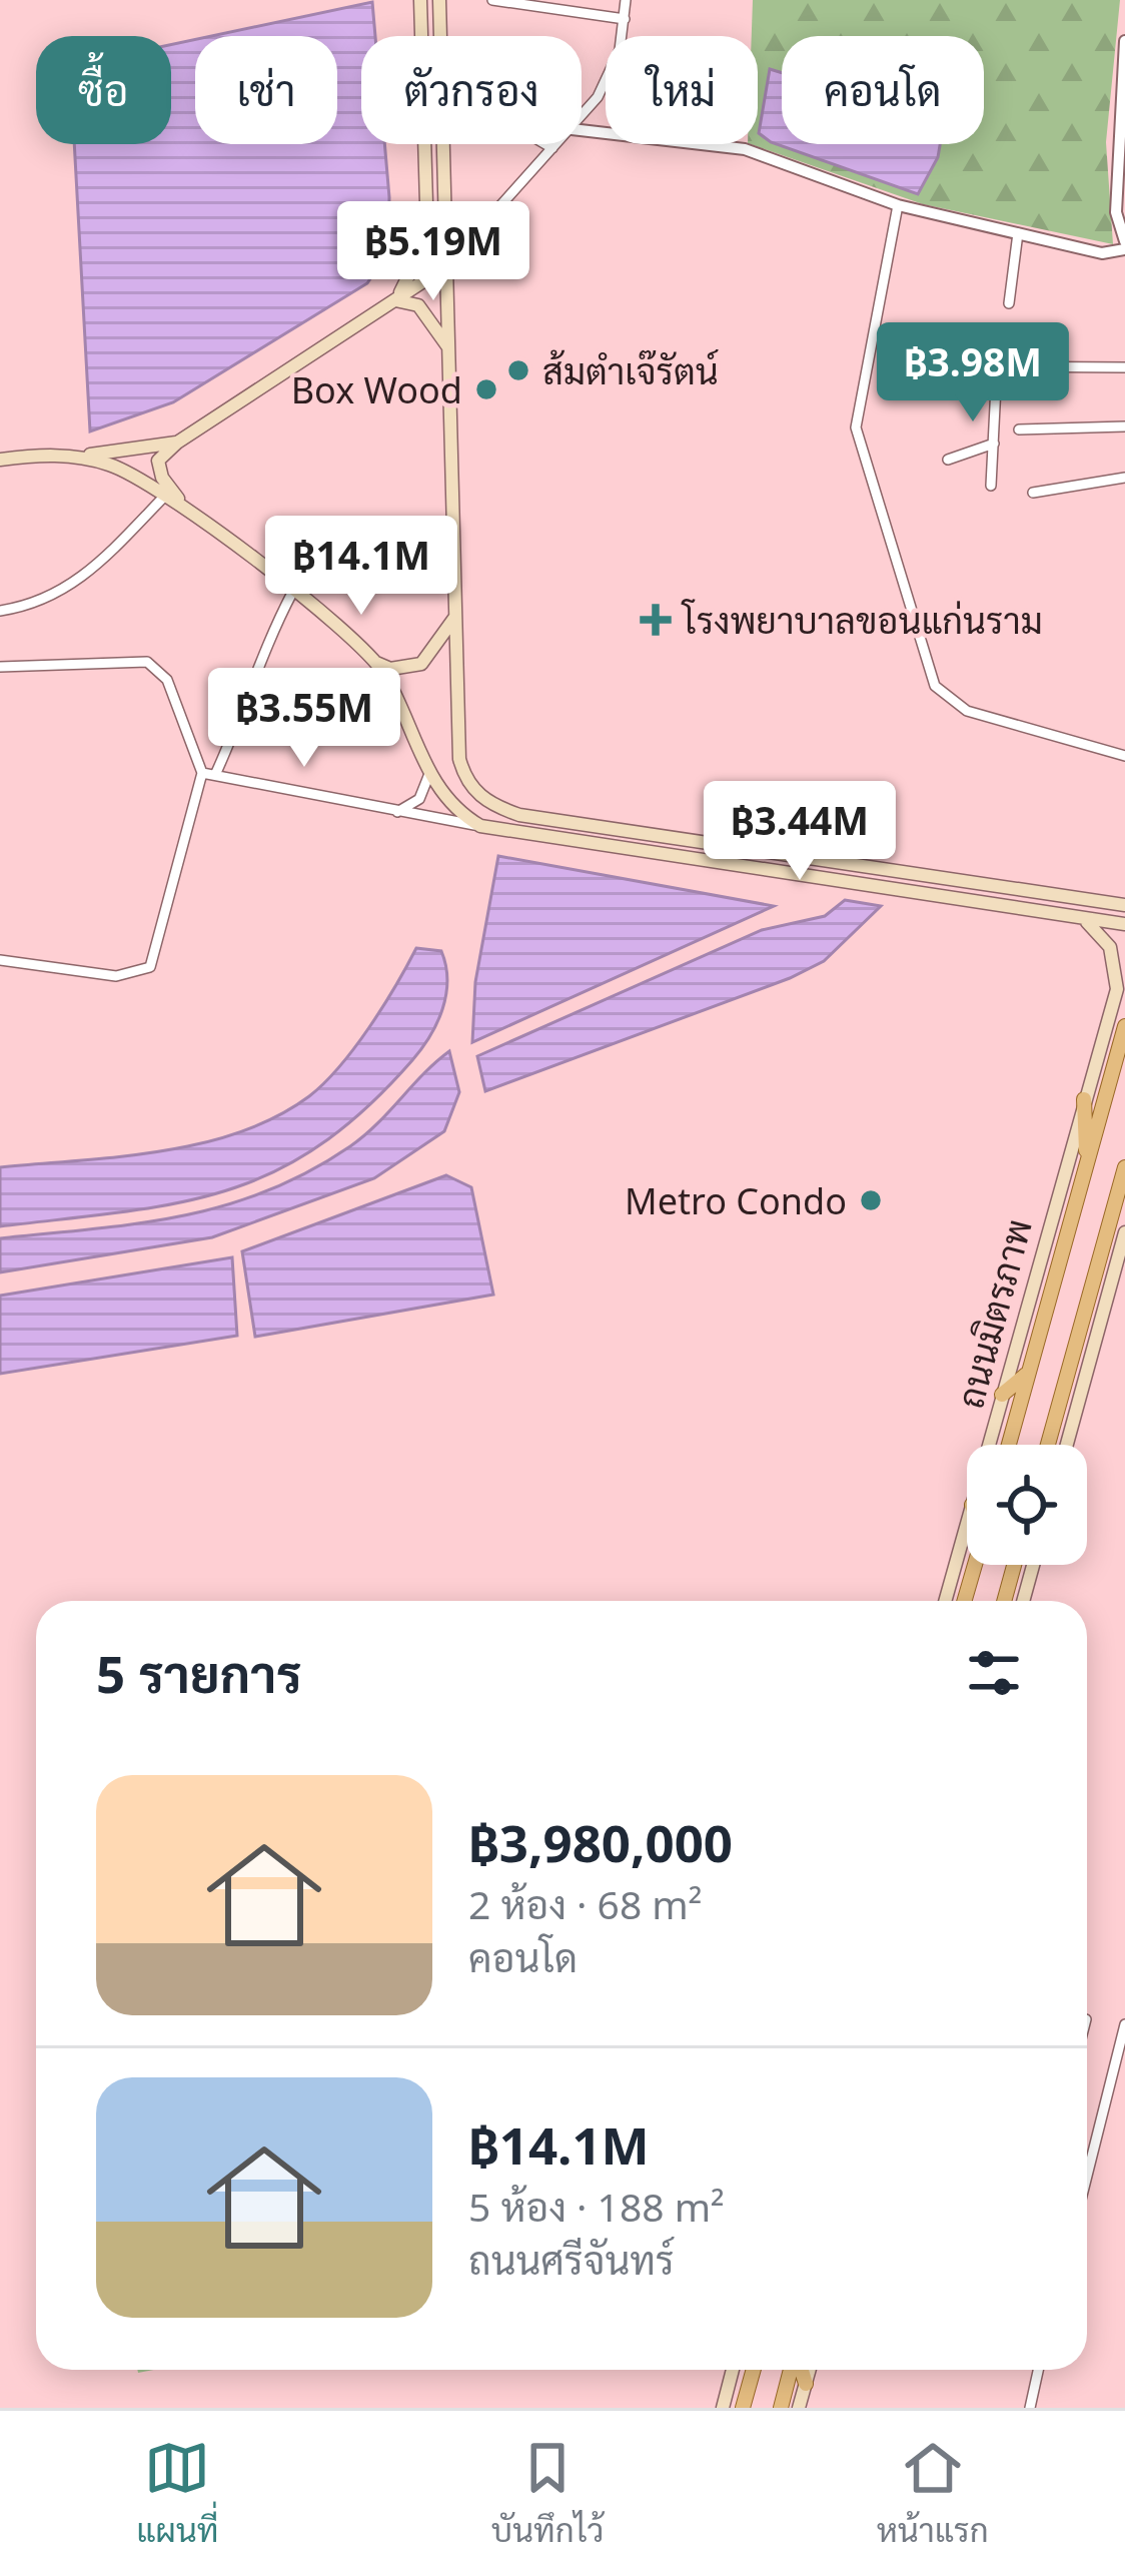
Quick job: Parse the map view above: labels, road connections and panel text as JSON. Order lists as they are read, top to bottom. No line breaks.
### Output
{"streets":{"main road":["ถนนมิตรภาพ"]},"places":{"other":["ส้มตำเจ๊รัตน์","Box Wood","Metro Condo"],"health":["โรงพยาบาลขอนแก่นราม"]},"page":{"chip":["ซื้อ","เช่า","ตัวกรอง","ใหม่","คอนโด"],"price":["฿5.19M","฿3.98M","฿14.1M","฿3.55M","฿3.44M"],"heading":"5 รายการ","list":[{"name":"฿3,980,000","note":"2 ห้อง · 68 m² · คอนโด"},{"name":"฿14.1M","note":"5 ห้อง · 188 m² · ถนนศรีจันทร์"}],"tabs":["แผนที่","บันทึกไว้","หน้าแรก"]}}
